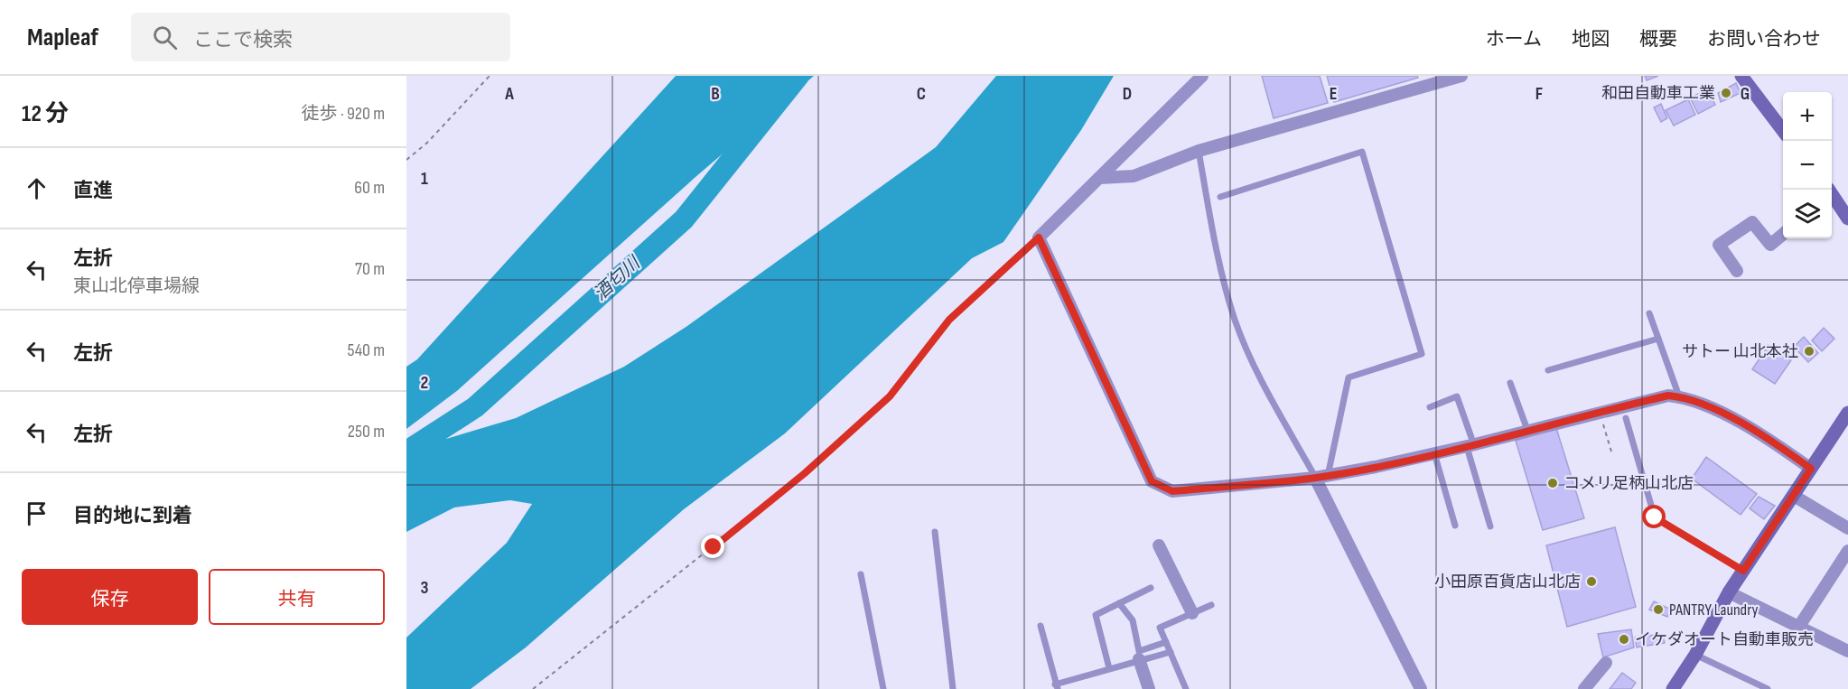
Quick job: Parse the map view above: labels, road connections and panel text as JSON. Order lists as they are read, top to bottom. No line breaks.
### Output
{"water":["酒匂川"],"places":["和田自動車工業","サトー 山北本社","コメリ足柄山北店","小田原百貨店山北店","PANTRY Laundry","イケダオート自動車販売"],"page":{"header":"Mapleaf","search":"ここで検索","nav":["ホーム","地図","概要","お問い合わせ"],"heading":["12 分","徒歩 · 920 m"],"map_buttons":["+","−"],"list":[["直進","60 m"],["左折","東山北停車場線","70 m"],["左折","540 m"],["左折","250 m"],"目的地に到着"],"buttons":["保存","共有"]},"grid":{"columns":["A","B","C","D","E","F","G"],"rows":["1","2","3"]}}
